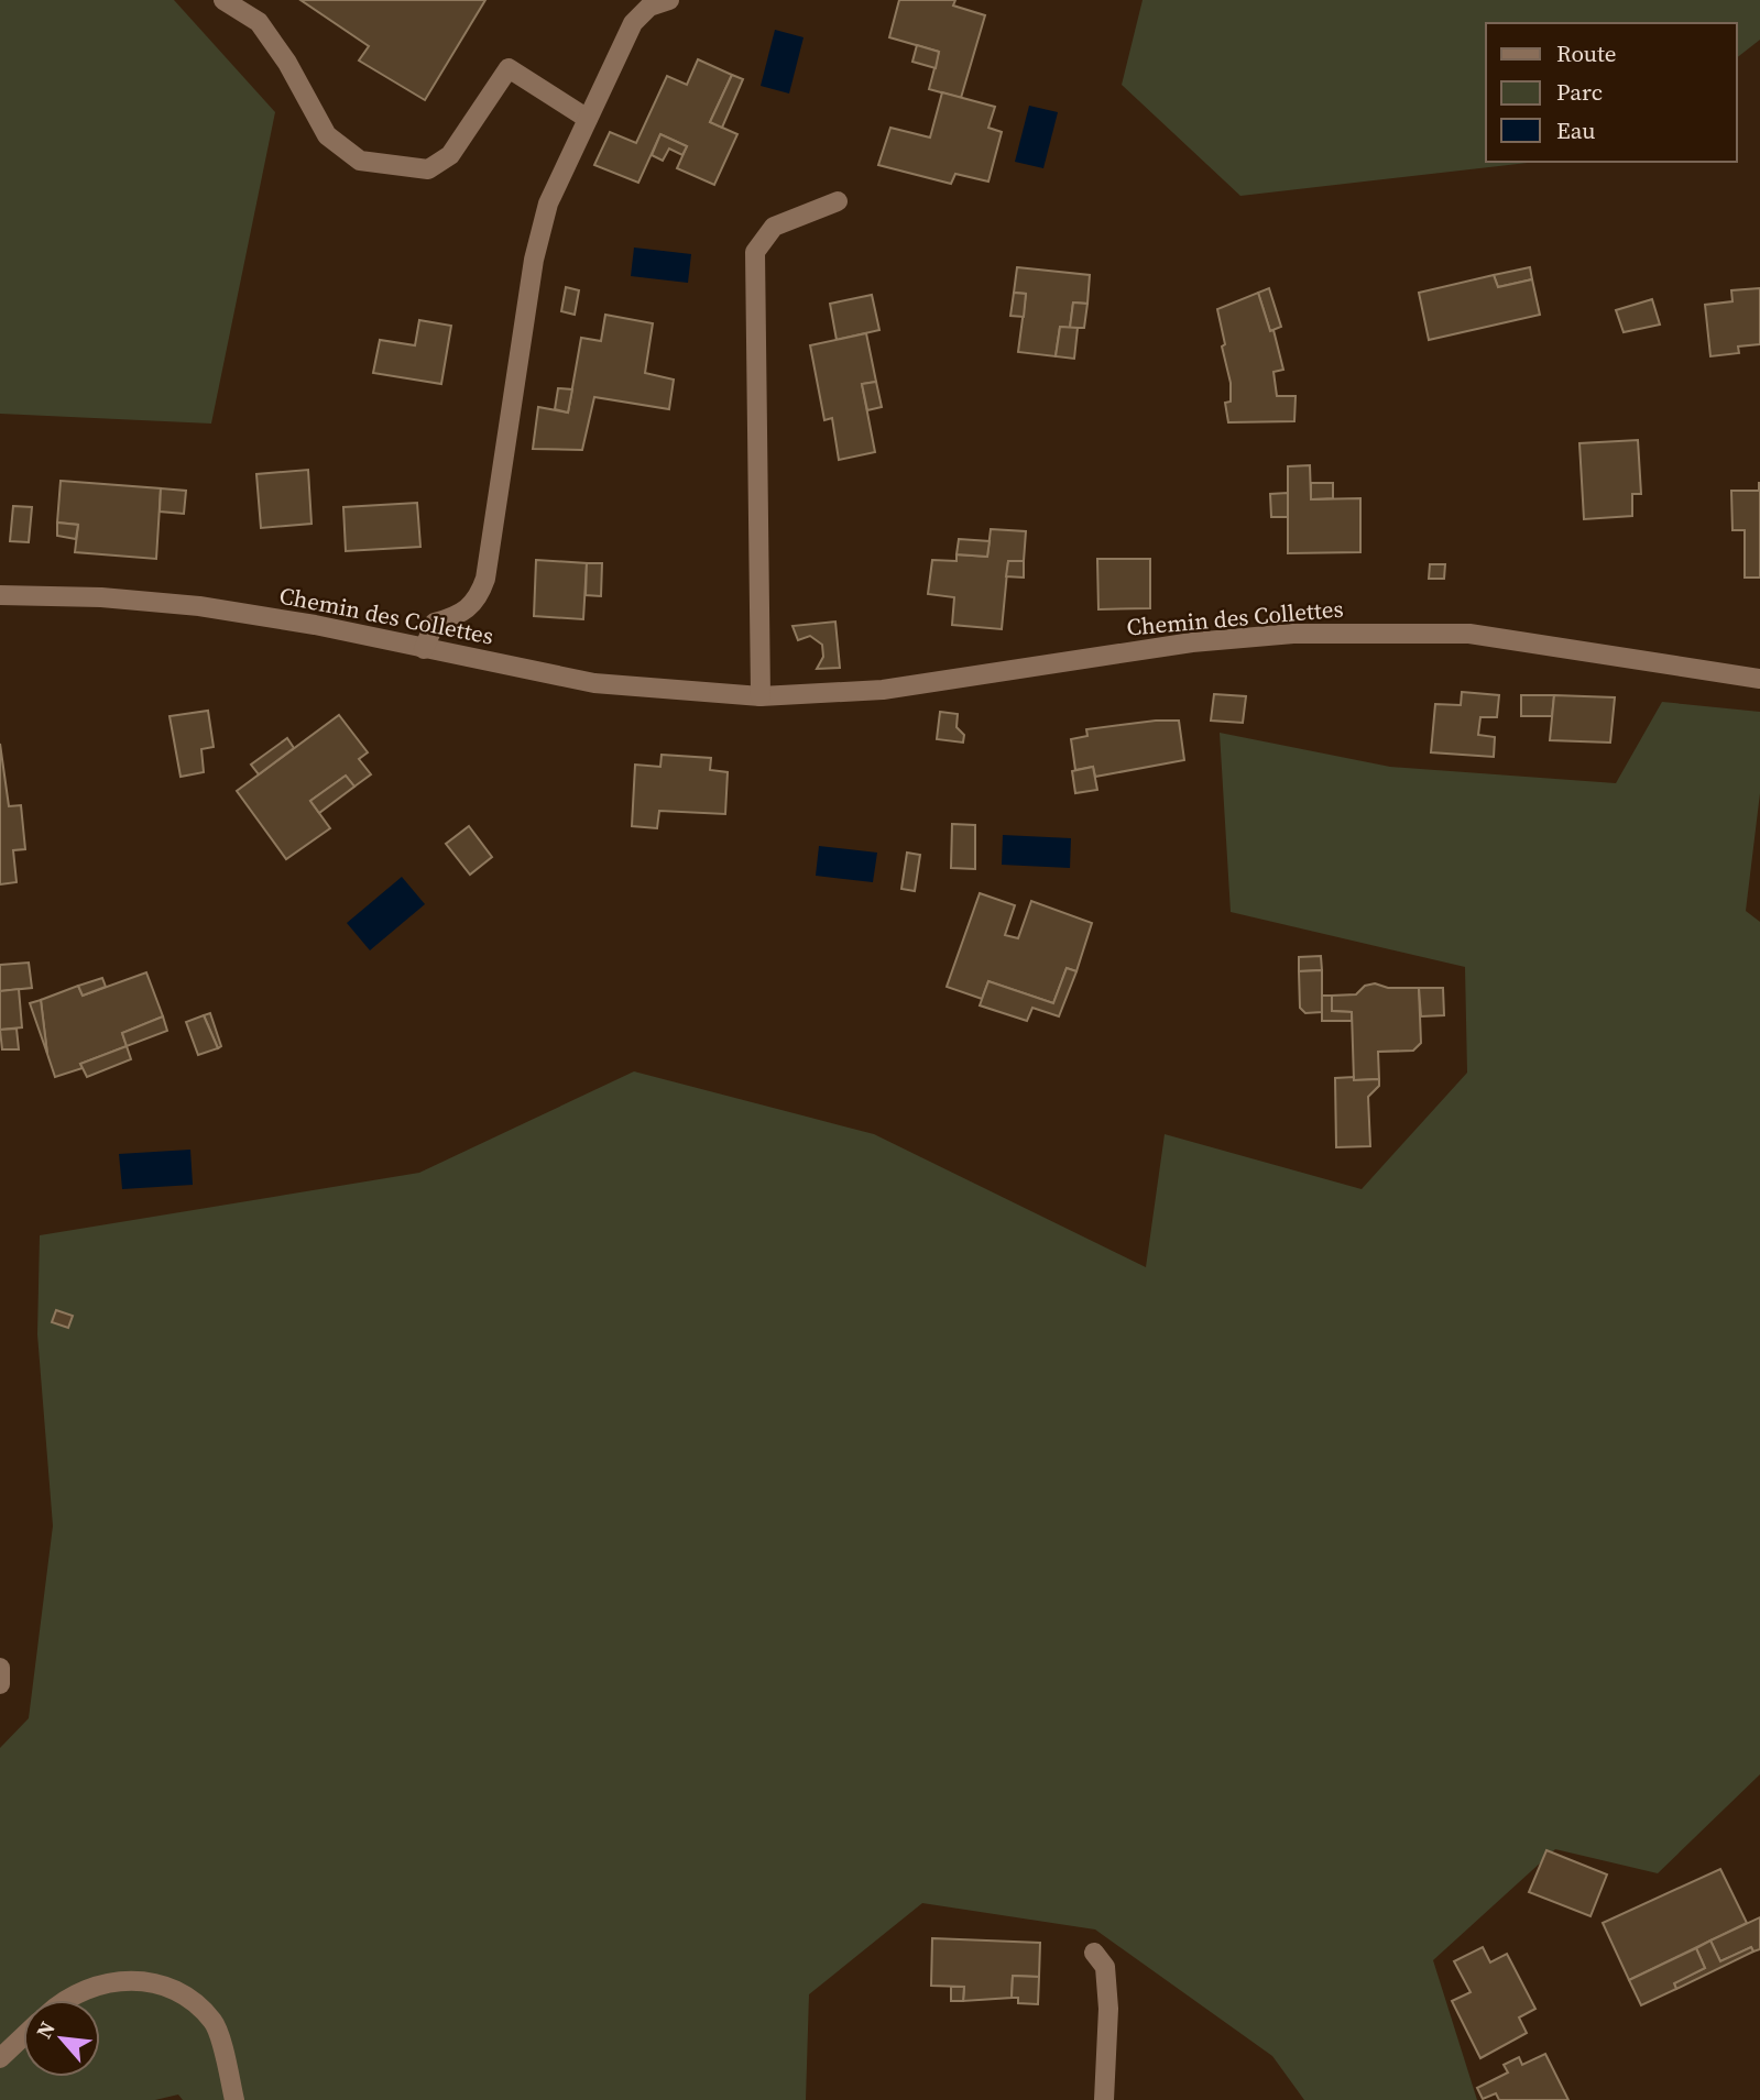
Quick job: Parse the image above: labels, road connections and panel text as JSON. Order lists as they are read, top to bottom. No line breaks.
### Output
{"streets":{"street":["Chemin des Collettes"]},"legend":["Route","Parc","Eau"],"north":"top left"}
